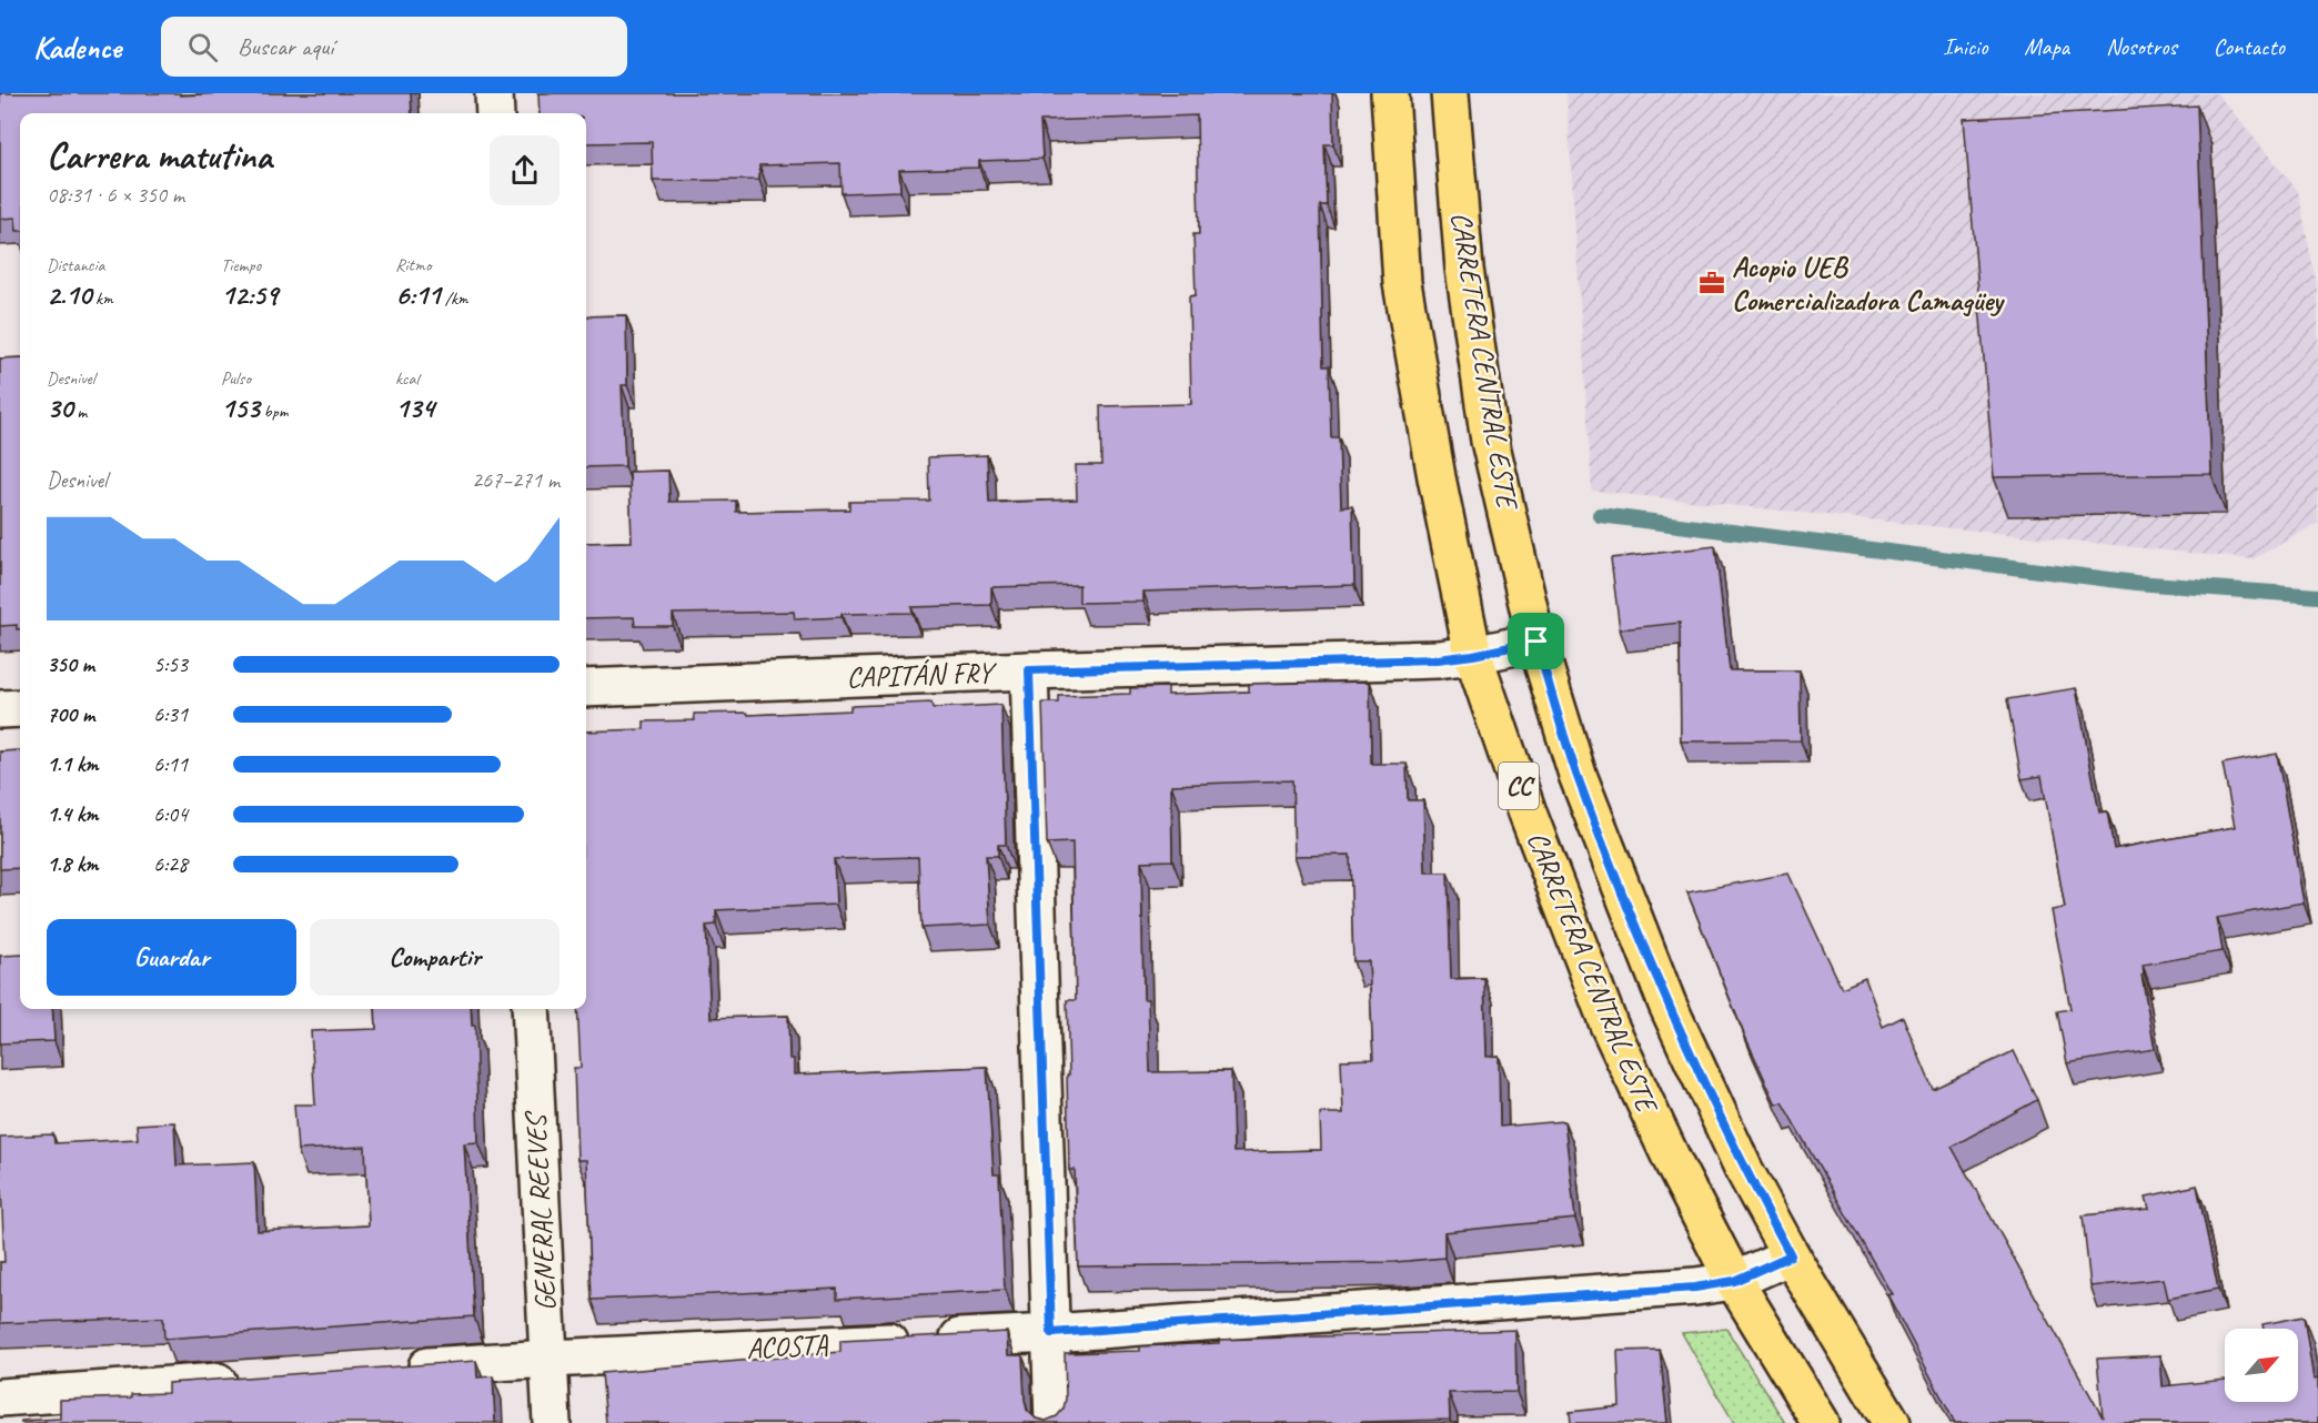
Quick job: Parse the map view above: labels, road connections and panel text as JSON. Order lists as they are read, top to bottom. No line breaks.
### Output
{"streets":{"main road":["CARRETERA CENTRAL ESTE","CC"],"street":["CAPITÁN FRY","GENERAL REEVES","ACOSTA"]},"crossings":[["CARRETERA CENTRAL ESTE","CAPITÁN FRY"],["CARRETERA CENTRAL ESTE","ACOSTA"],["GENERAL REEVES","ACOSTA"]],"places":{"office":["Acopio UEB Comercializadora Camagüey"]},"north":"top right","page":{"header":"Kadence","search":"Buscar aquí","nav":["Inicio","Mapa","Nosotros","Contacto"],"heading":["Carrera matutina","08:31 · 6 × 350 m"],"stats":[["Distancia","2.10 km"],["Tiempo","12:59"],["Ritmo","6:11 /km"],["Desnivel","30 m"],["Pulso","153 bpm"],["kcal","134"]],"chart":["Desnivel","267–271 m"],"list":[{"name":"350 m","note":"5:53"},{"name":"700 m","note":"6:31"},{"name":"1.1 km","note":"6:11"},{"name":"1.4 km","note":"6:04"},{"name":"1.8 km","note":"6:28"}],"buttons":["Guardar","Compartir"]}}
